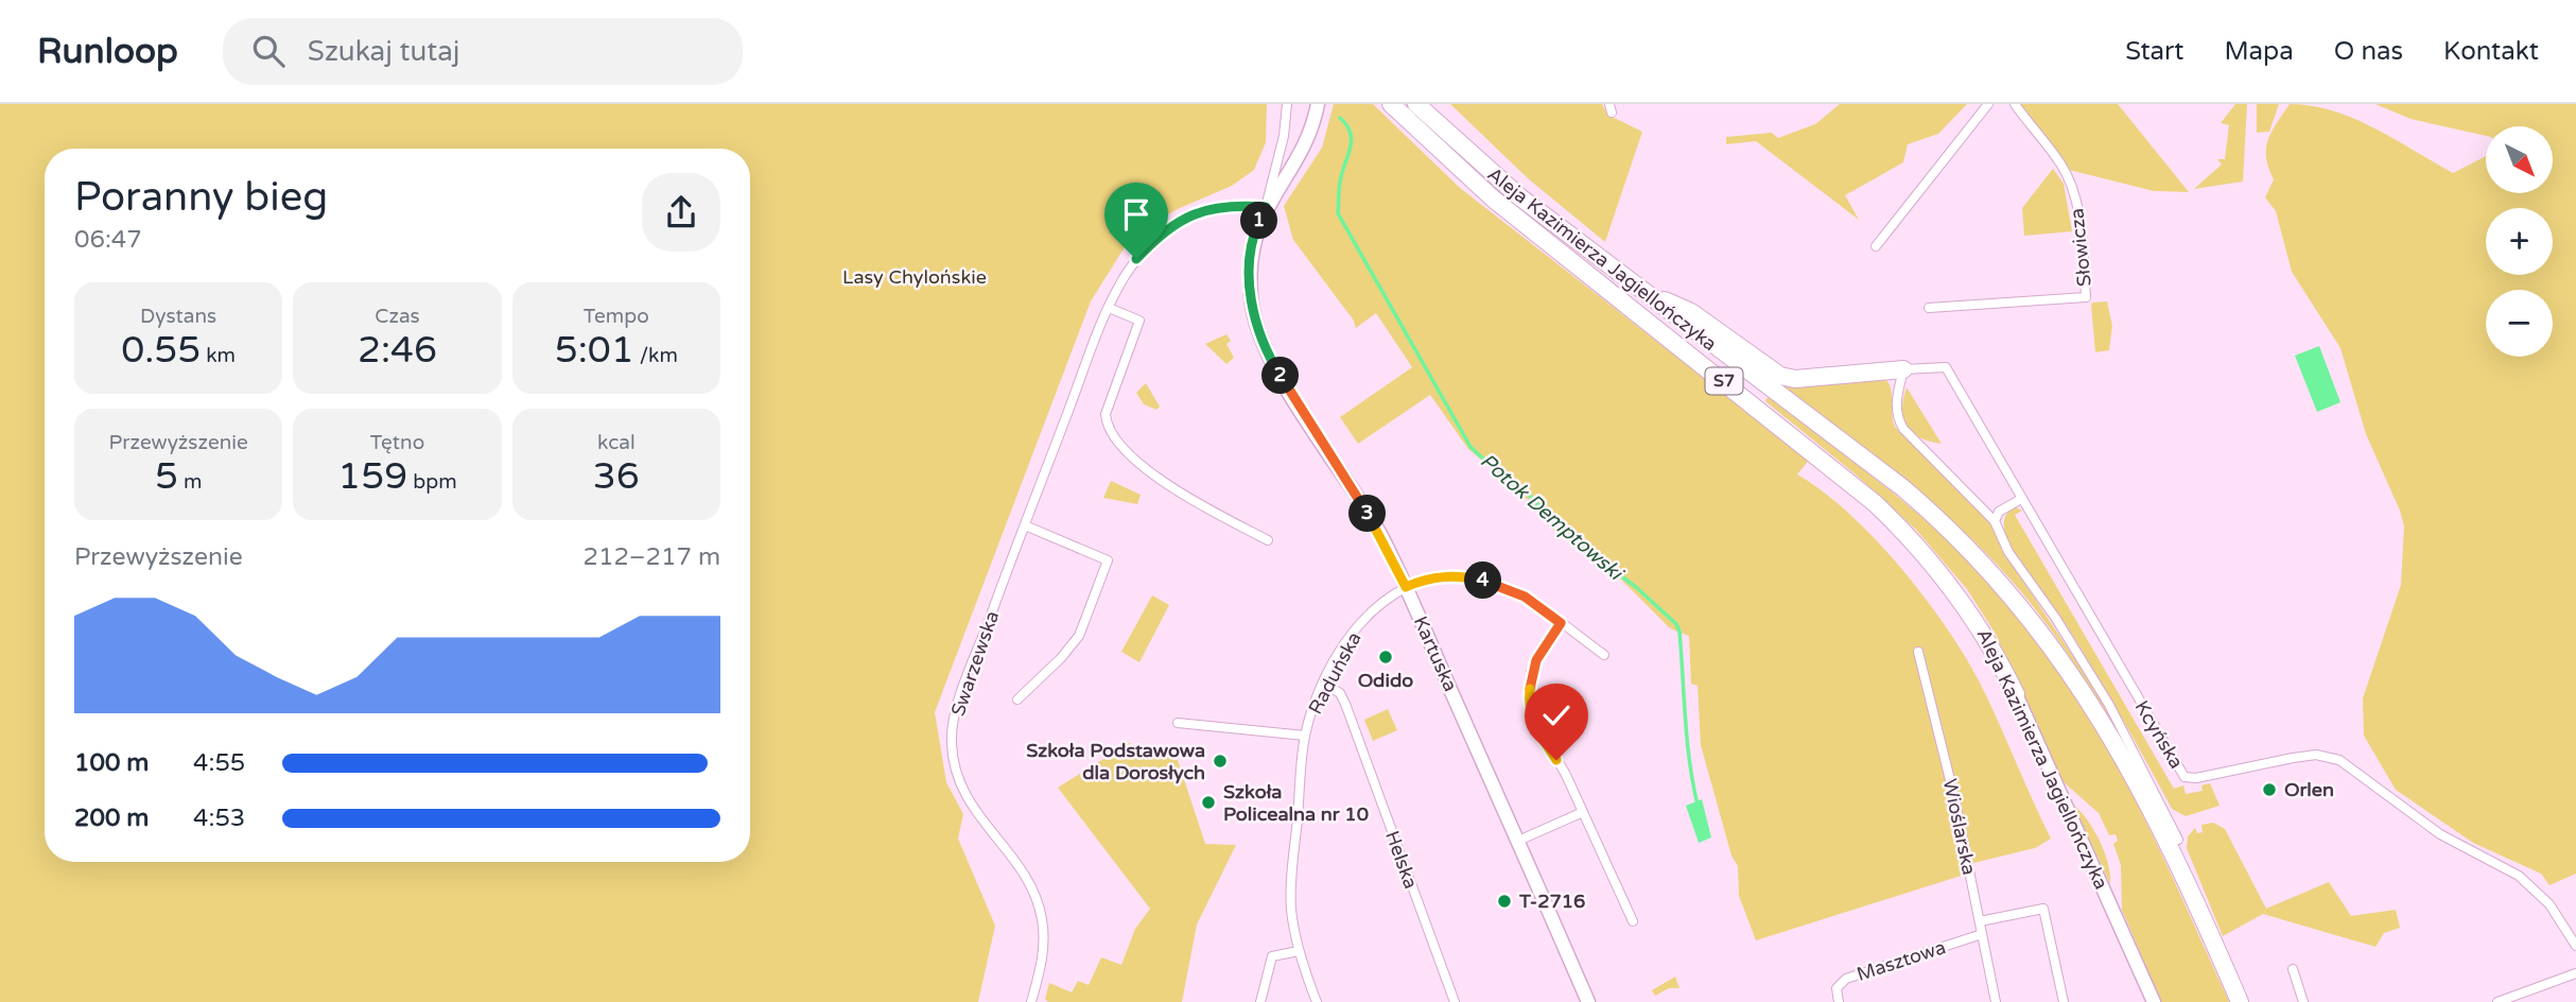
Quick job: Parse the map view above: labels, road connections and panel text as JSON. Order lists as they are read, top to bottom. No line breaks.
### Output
{"streets":{"highway":["Aleja Kazimierza Jagiellończyka","S7"],"street":["Słowicza","Kartuska","Swarzewska","Raduńska","Kcyńska","Wioślarska","Helska","Masztowa"]},"crossings":[["Kartuska","Swarzewska"],["Kartuska","Raduńska"],["Raduńska","Helska"],["Wioślarska","Masztowa"]],"water":["Potok Demptowski"],"parks":["Lasy Chylońskie"],"places":["Odido","Szkoła Podstawowa dla Dorosłych","Orlen","Szkoła Policealna nr 10","T-2716"],"north":"bottom right","page":{"header":"Runloop","search":"Szukaj tutaj","nav":["Start","Mapa","O nas","Kontakt"],"map_buttons":["+","−"],"heading":["Poranny bieg","06:47"],"pins":["1","2","3","4"],"stats":[["Dystans","0.55 km"],["Czas","2:46"],["Tempo","5:01 /km"],["Przewyższenie","5 m"],["Tętno","159 bpm"],["kcal","36"]],"chart":["Przewyższenie","212–217 m"],"list":[{"name":"100 m","note":"4:55"},{"name":"200 m","note":"4:53"}]}}
